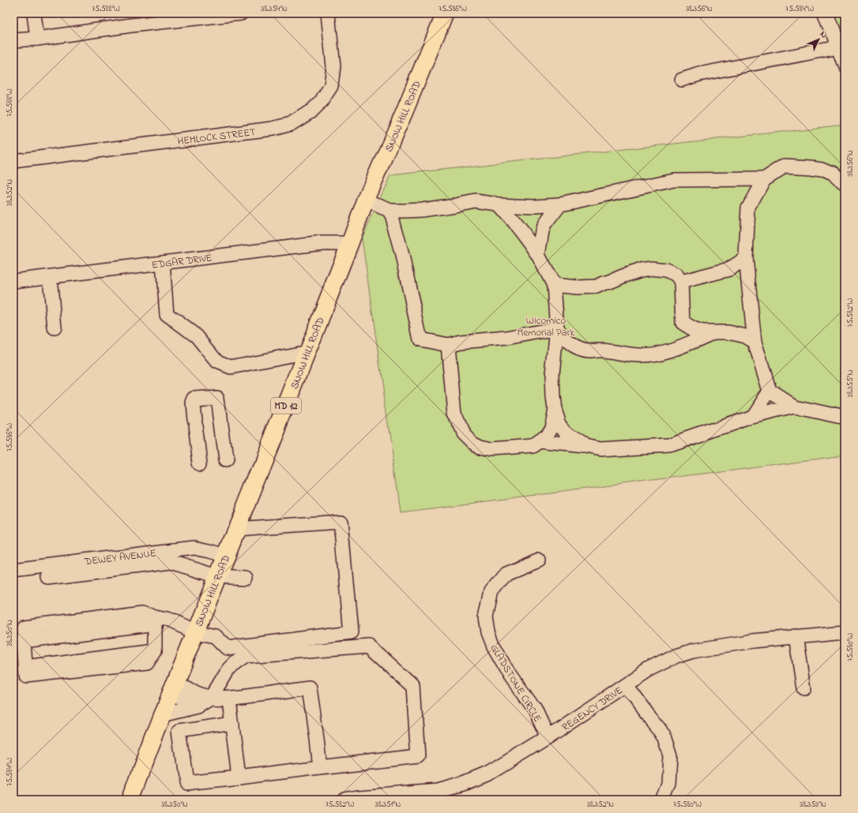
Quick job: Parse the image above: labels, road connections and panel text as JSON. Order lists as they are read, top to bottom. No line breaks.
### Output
{"streets":{"main road":["SNOW HILL ROAD","MD 12"],"street":["HEMLOCK STREET","EDGAR DRIVE","DEWEY AVENUE","GLADSTONE CIRCLE","REGENCY DRIVE"]},"crossings":[["SNOW HILL ROAD","EDGAR DRIVE"],["SNOW HILL ROAD","DEWEY AVENUE"],["GLADSTONE CIRCLE","REGENCY DRIVE"]],"parks":["Wicomico Memorial Park"],"north":"top right","coordinates":["75.588°W","38.354°N","75.586°W","38.356°N","75.584°W","38.352°N","75.582°W","38.355°N","38.350°N","75.580°W","38.351°N","38.353°N"]}
